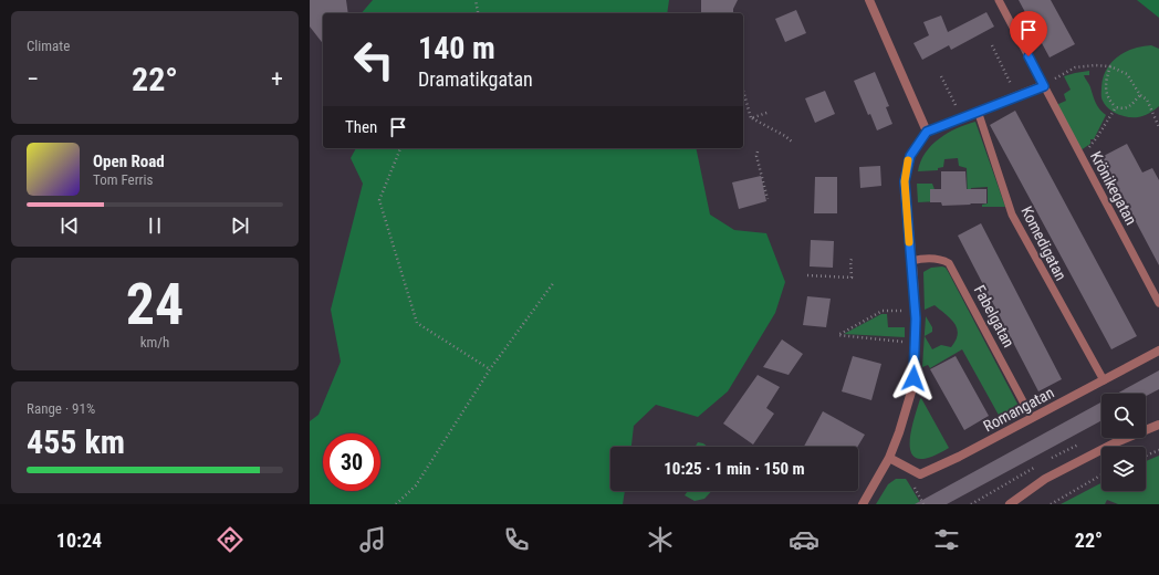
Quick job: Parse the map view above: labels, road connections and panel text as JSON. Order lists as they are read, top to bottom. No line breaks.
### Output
{"streets":{"street":["Romangatan"],"lane":["Krönikegatan","Komedigatan","Fabelgatan"]},"crossings":[["Komedigatan","Romangatan"],["Fabelgatan","Romangatan"]],"page":{"tile":["Climate",["24","km/h"],["Range · 91%","455 km"]],"turn":["140 m","Dramatikgatan"],"heat":["−","22°","+"],"then":"Then","song":["Open Road","Tom Ferris"],"limit":"30","trip":"10:25 · 1 min · 150 m","tabs":["10:24","22°"]}}
